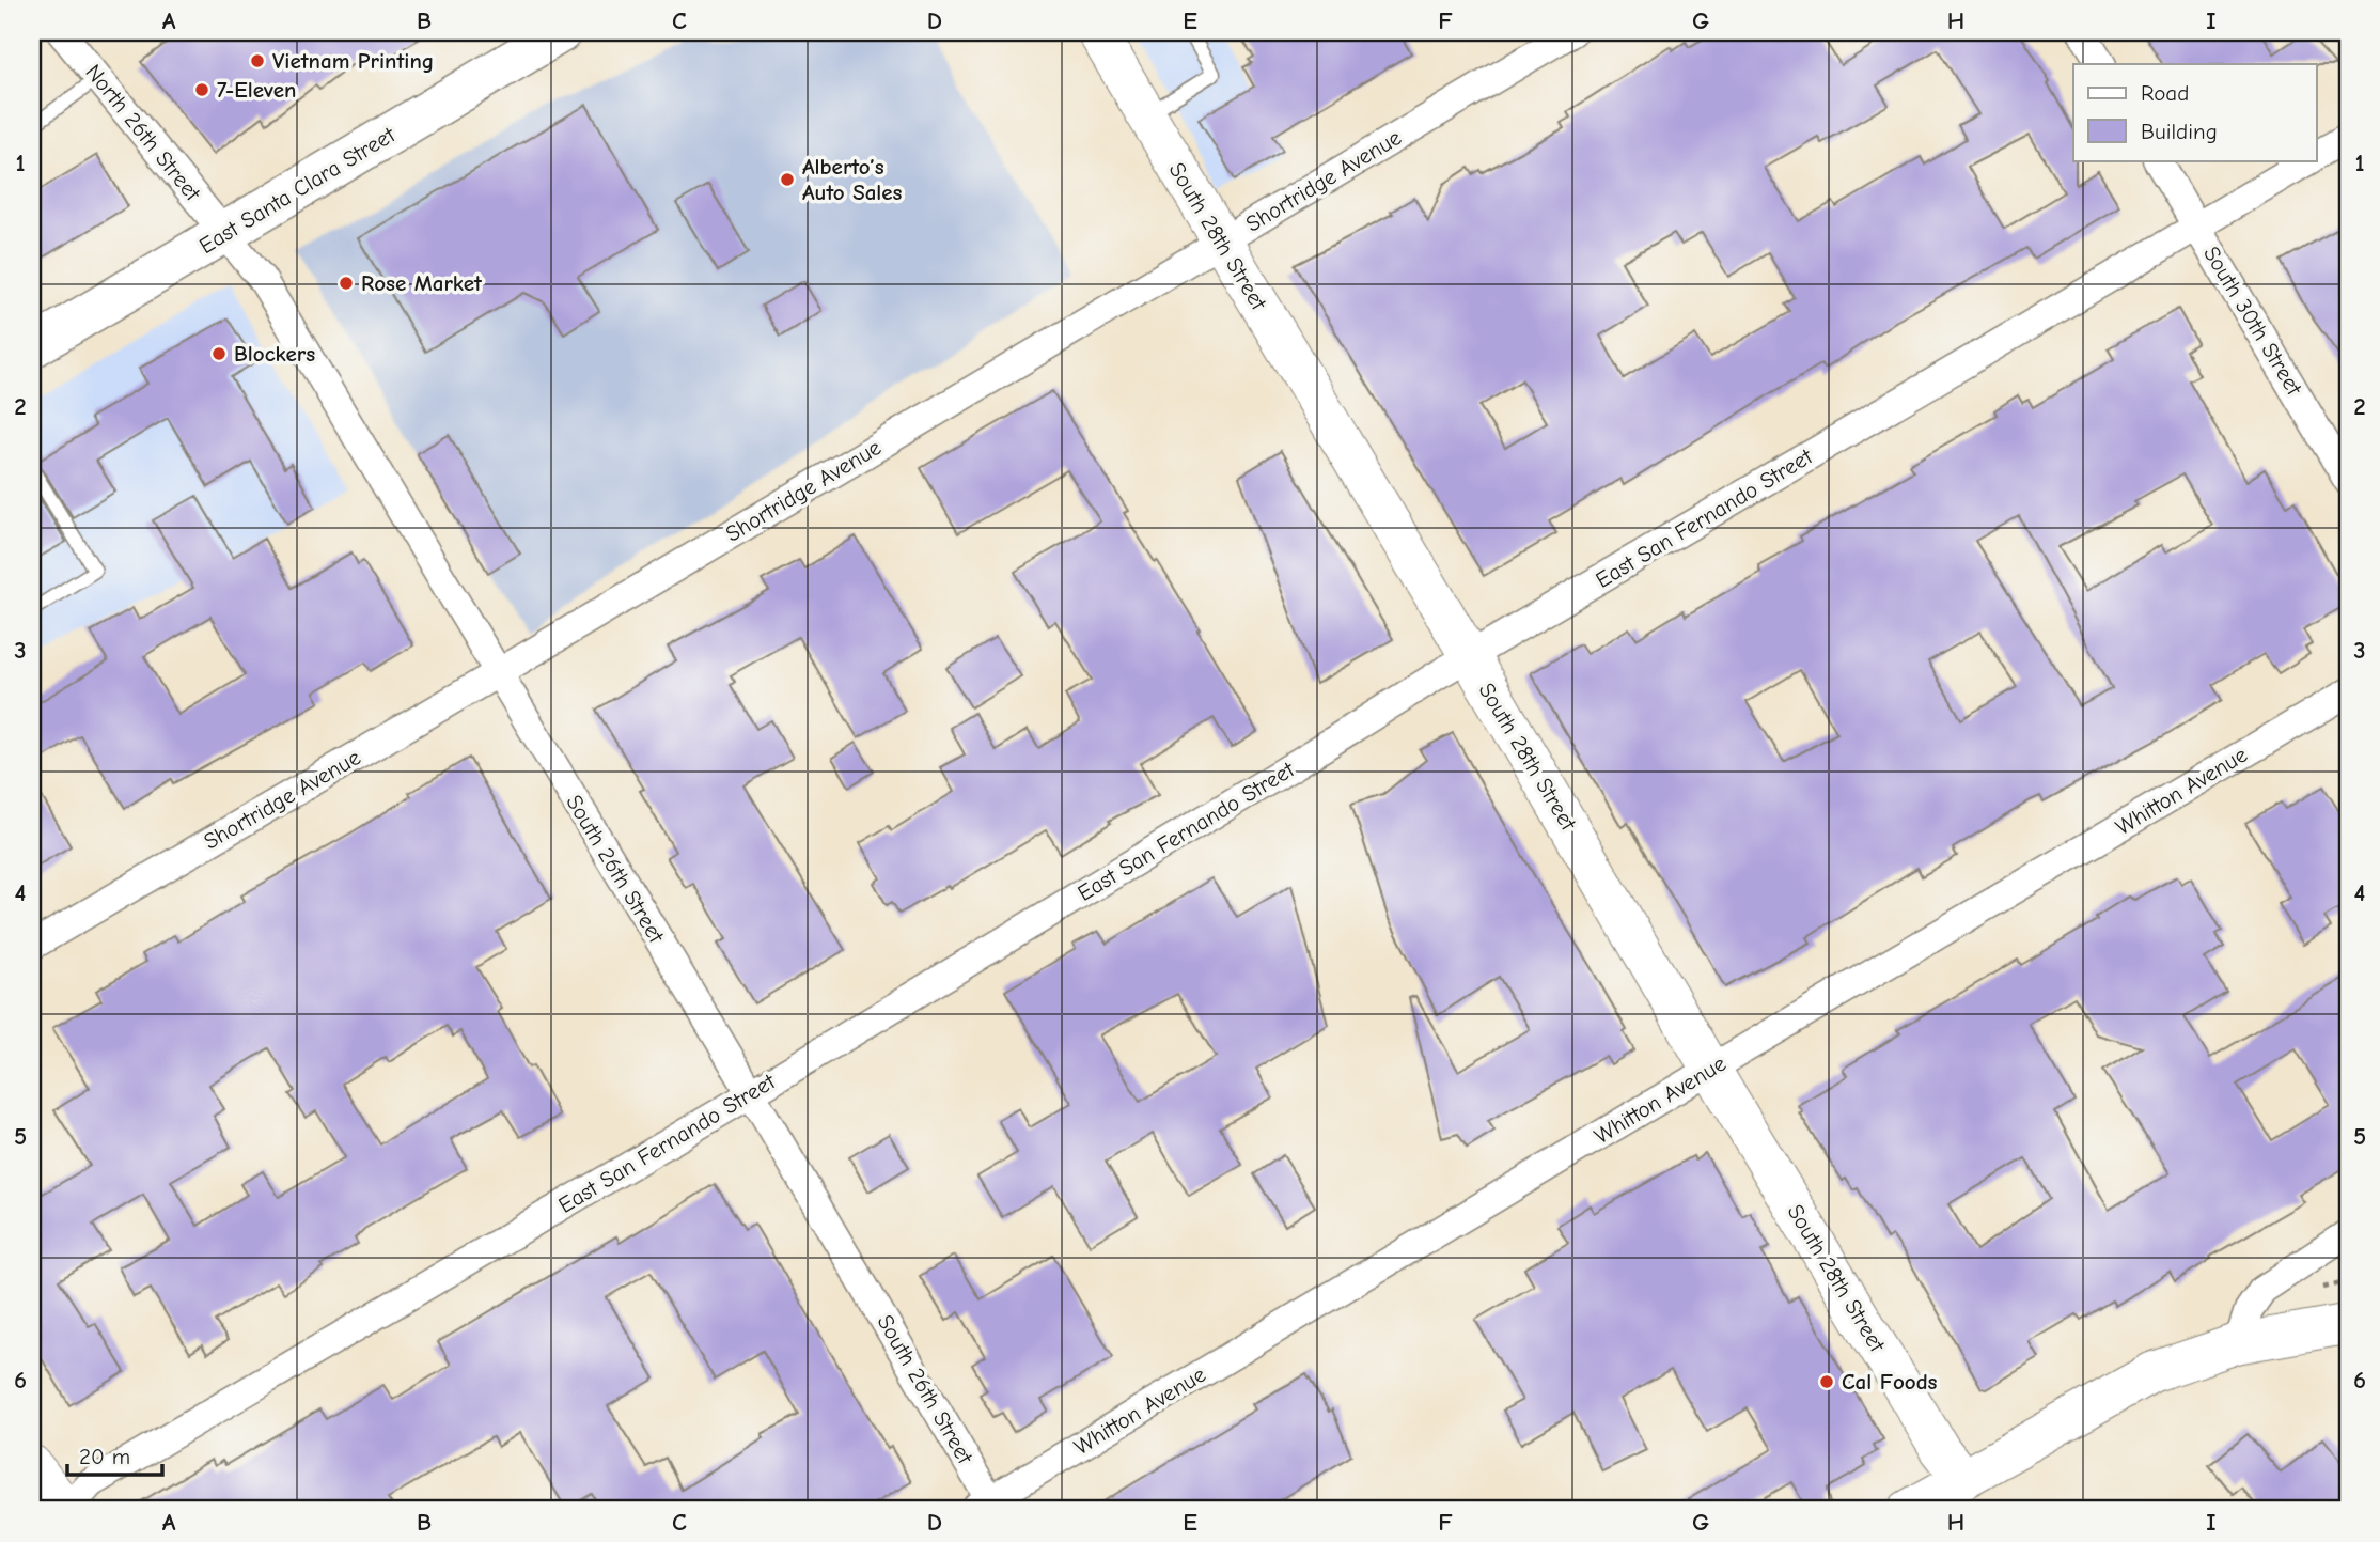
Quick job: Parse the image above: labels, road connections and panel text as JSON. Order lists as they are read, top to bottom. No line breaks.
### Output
{"streets":{"main road":["East Santa Clara Street"],"street":["North 26th Street","Shortridge Avenue","South 28th Street","South 30th Street","East San Fernando Street","Whitton Avenue","South 26th Street"]},"crossings":[["North 26th Street","East Santa Clara Street"],["North 26th Street","South 26th Street"],["Shortridge Avenue","South 28th Street"],["Shortridge Avenue","South 26th Street"],["East Santa Clara Street","South 26th Street"],["South 28th Street","East San Fernando Street"],["South 28th Street","Whitton Avenue"],["South 30th Street","East San Fernando Street"],["East San Fernando Street","South 26th Street"],["Whitton Avenue","South 26th Street"]],"places":["Vietnam Printing","7-Eleven","Alberto’s Auto Sales","Rose Market","Blockers","Cal Foods"],"legend":["Road","Building"],"scale_bar":"20 m","grid":{"columns":["A","B","C","D","E","F","G","H","I"],"rows":["1","2","3","4","5","6"]}}
